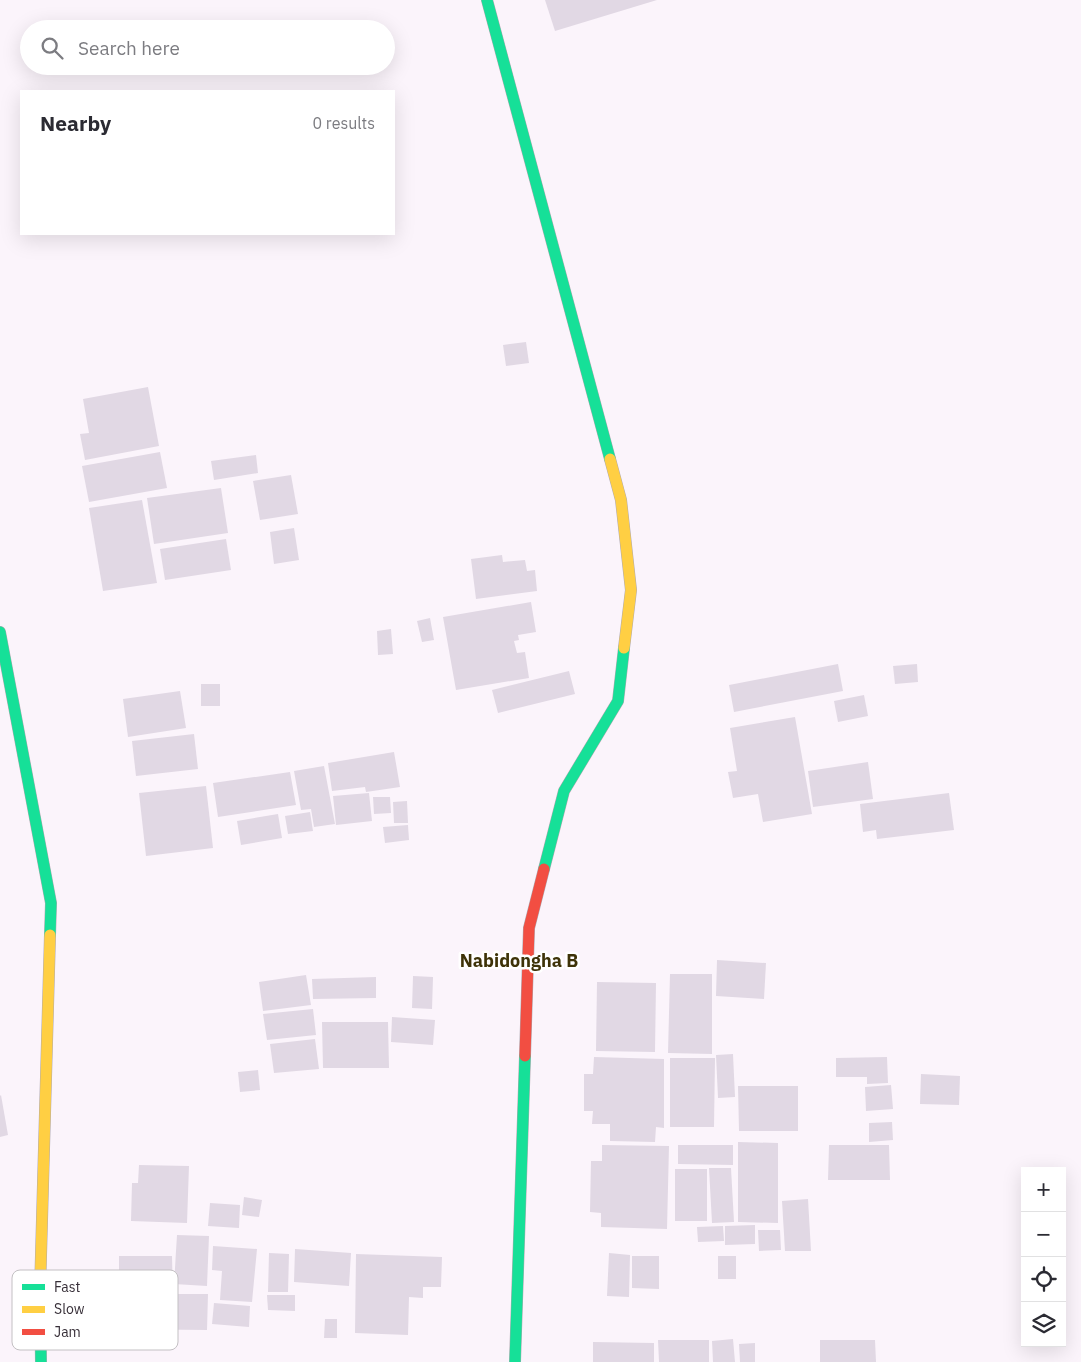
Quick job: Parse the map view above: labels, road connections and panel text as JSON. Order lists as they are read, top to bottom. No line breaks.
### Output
{"districts":["Nabidongha B"],"legend":["Fast","Slow","Jam"],"page":{"search":"Search here","heading":["Nearby","0 results"],"map_buttons":["+","−"]}}
